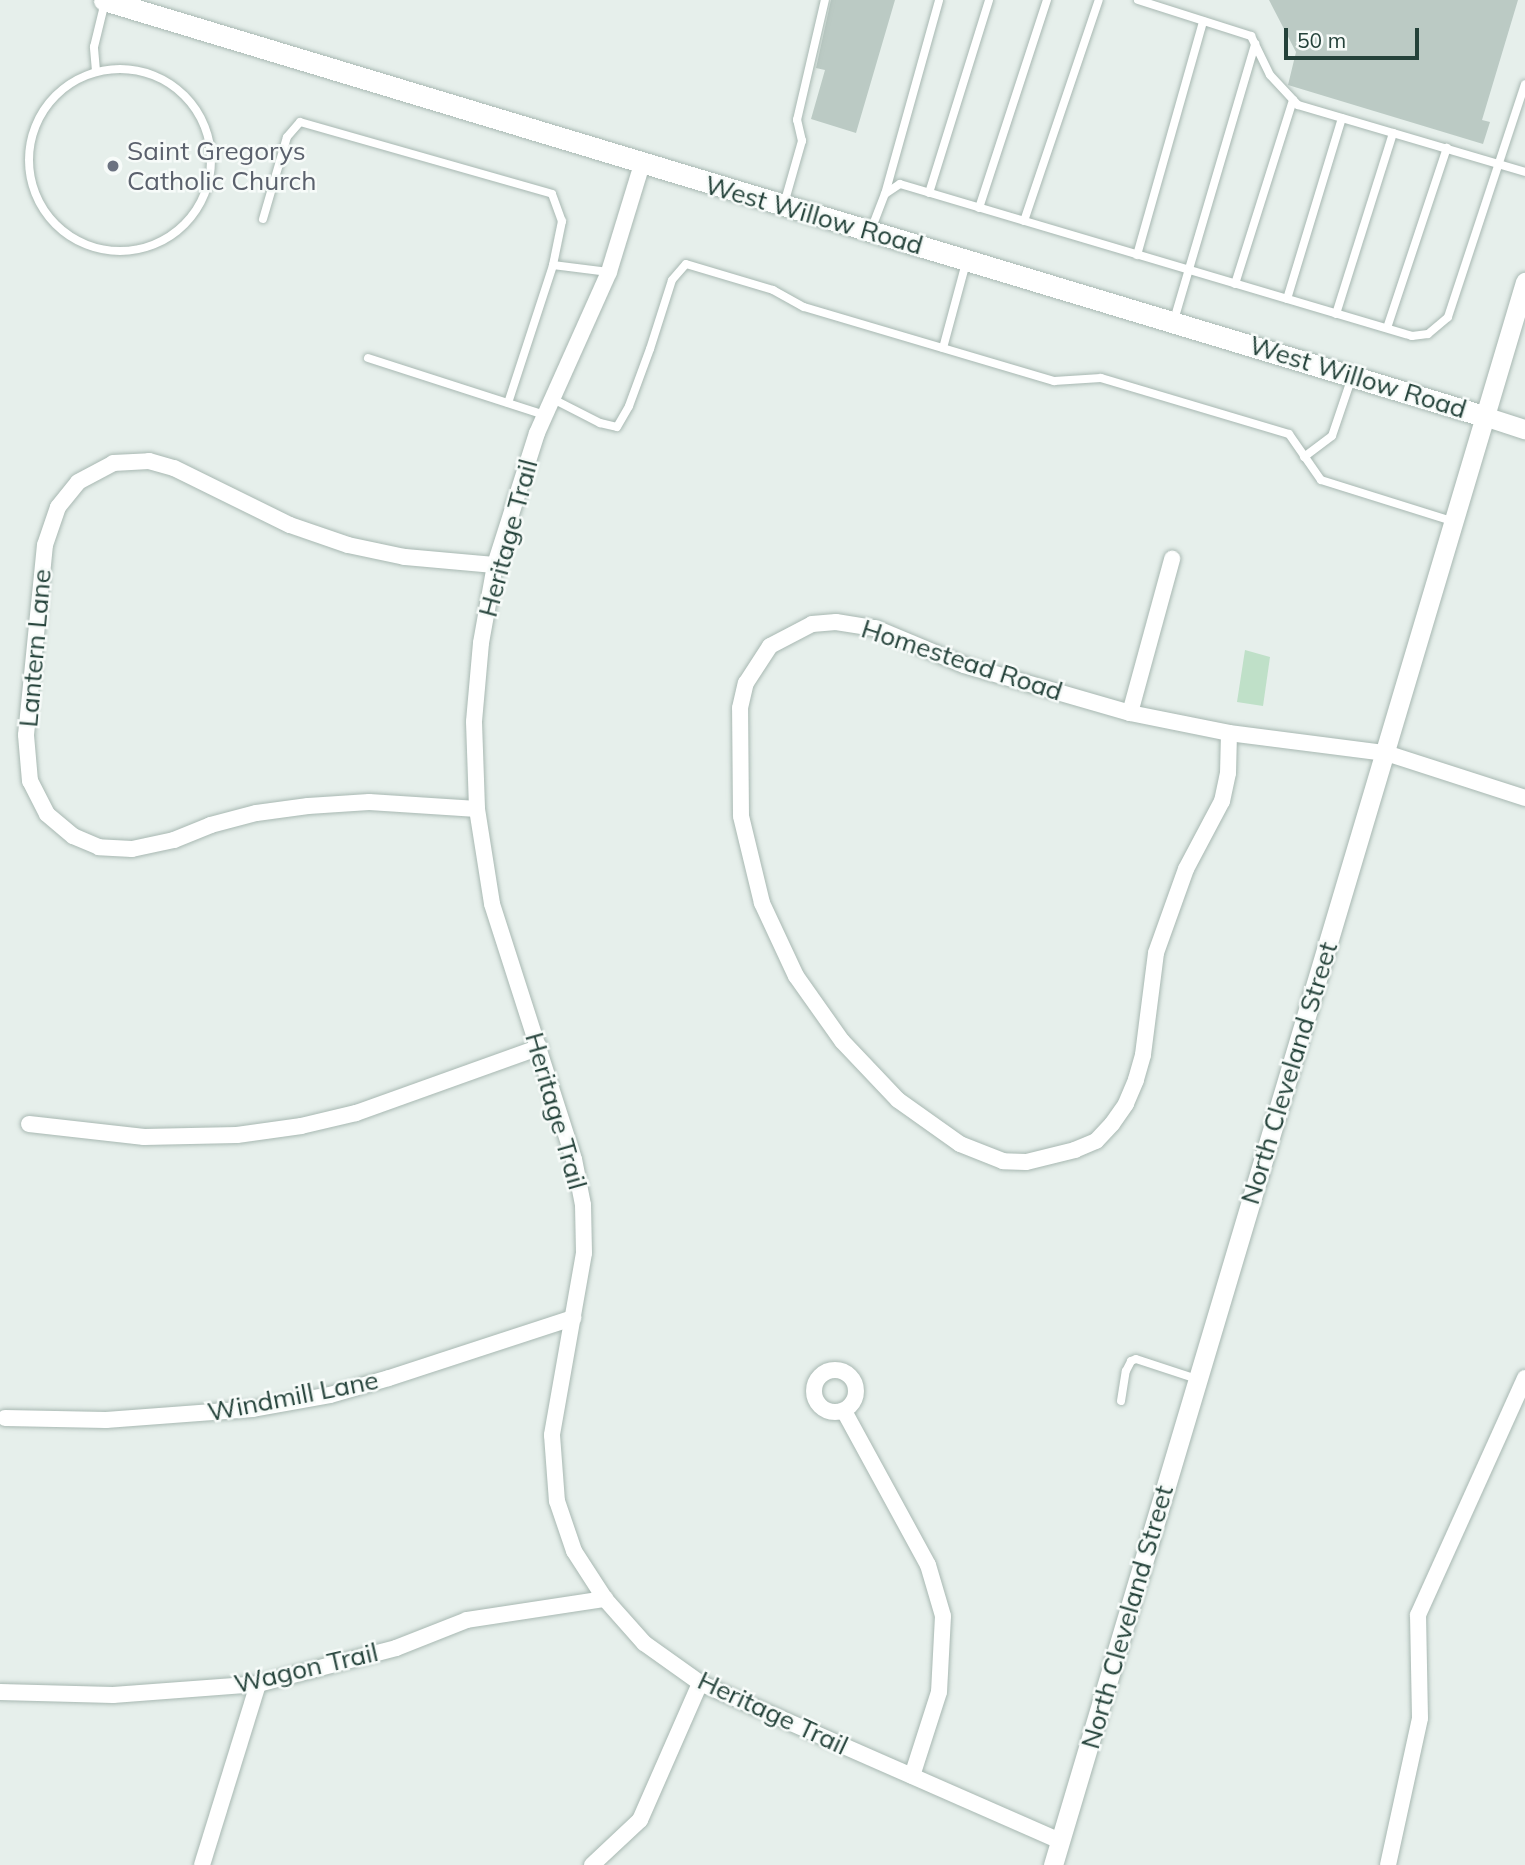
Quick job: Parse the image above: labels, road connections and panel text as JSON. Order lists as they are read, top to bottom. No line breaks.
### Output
{"streets":{"main road":["West Willow Road"],"street":["Heritage Trail","Lantern Lane","Homestead Road","North Cleveland Street","Windmill Lane","Wagon Trail"]},"crossings":[["West Willow Road","Heritage Trail"],["West Willow Road","North Cleveland Street"],["Heritage Trail","Lantern Lane"],["Heritage Trail","North Cleveland Street"],["Heritage Trail","Windmill Lane"],["Heritage Trail","Wagon Trail"],["Homestead Road","North Cleveland Street"]],"places":["Saint Gregorys Catholic Church"],"scale_bar":"50 m"}
